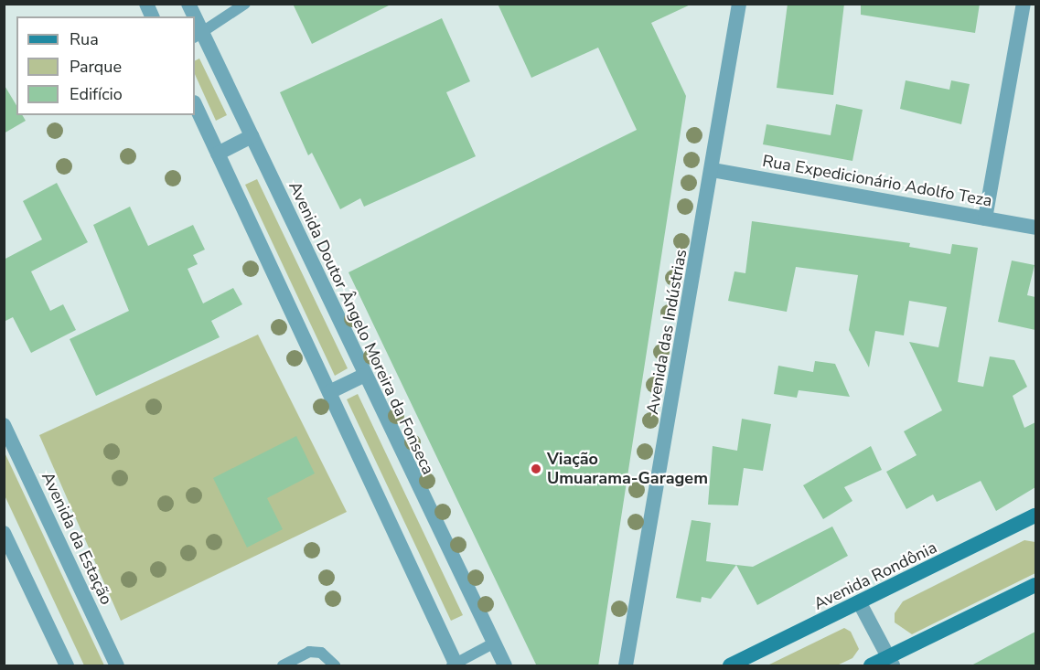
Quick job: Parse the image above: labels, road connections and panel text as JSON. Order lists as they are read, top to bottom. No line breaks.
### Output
{"streets":{"main road":["Avenida Rondônia"],"street":["Rua Expedicionário Adolfo Teza","Avenida Doutor Ângelo Moreira da Fonseca","Avenida das Indústrias","Avenida da Estação"]},"crossings":[["Rua Expedicionário Adolfo Teza","Avenida das Indústrias"]],"places":["Viação Umuarama-Garagem"],"legend":["Rua","Parque","Edifício"]}
